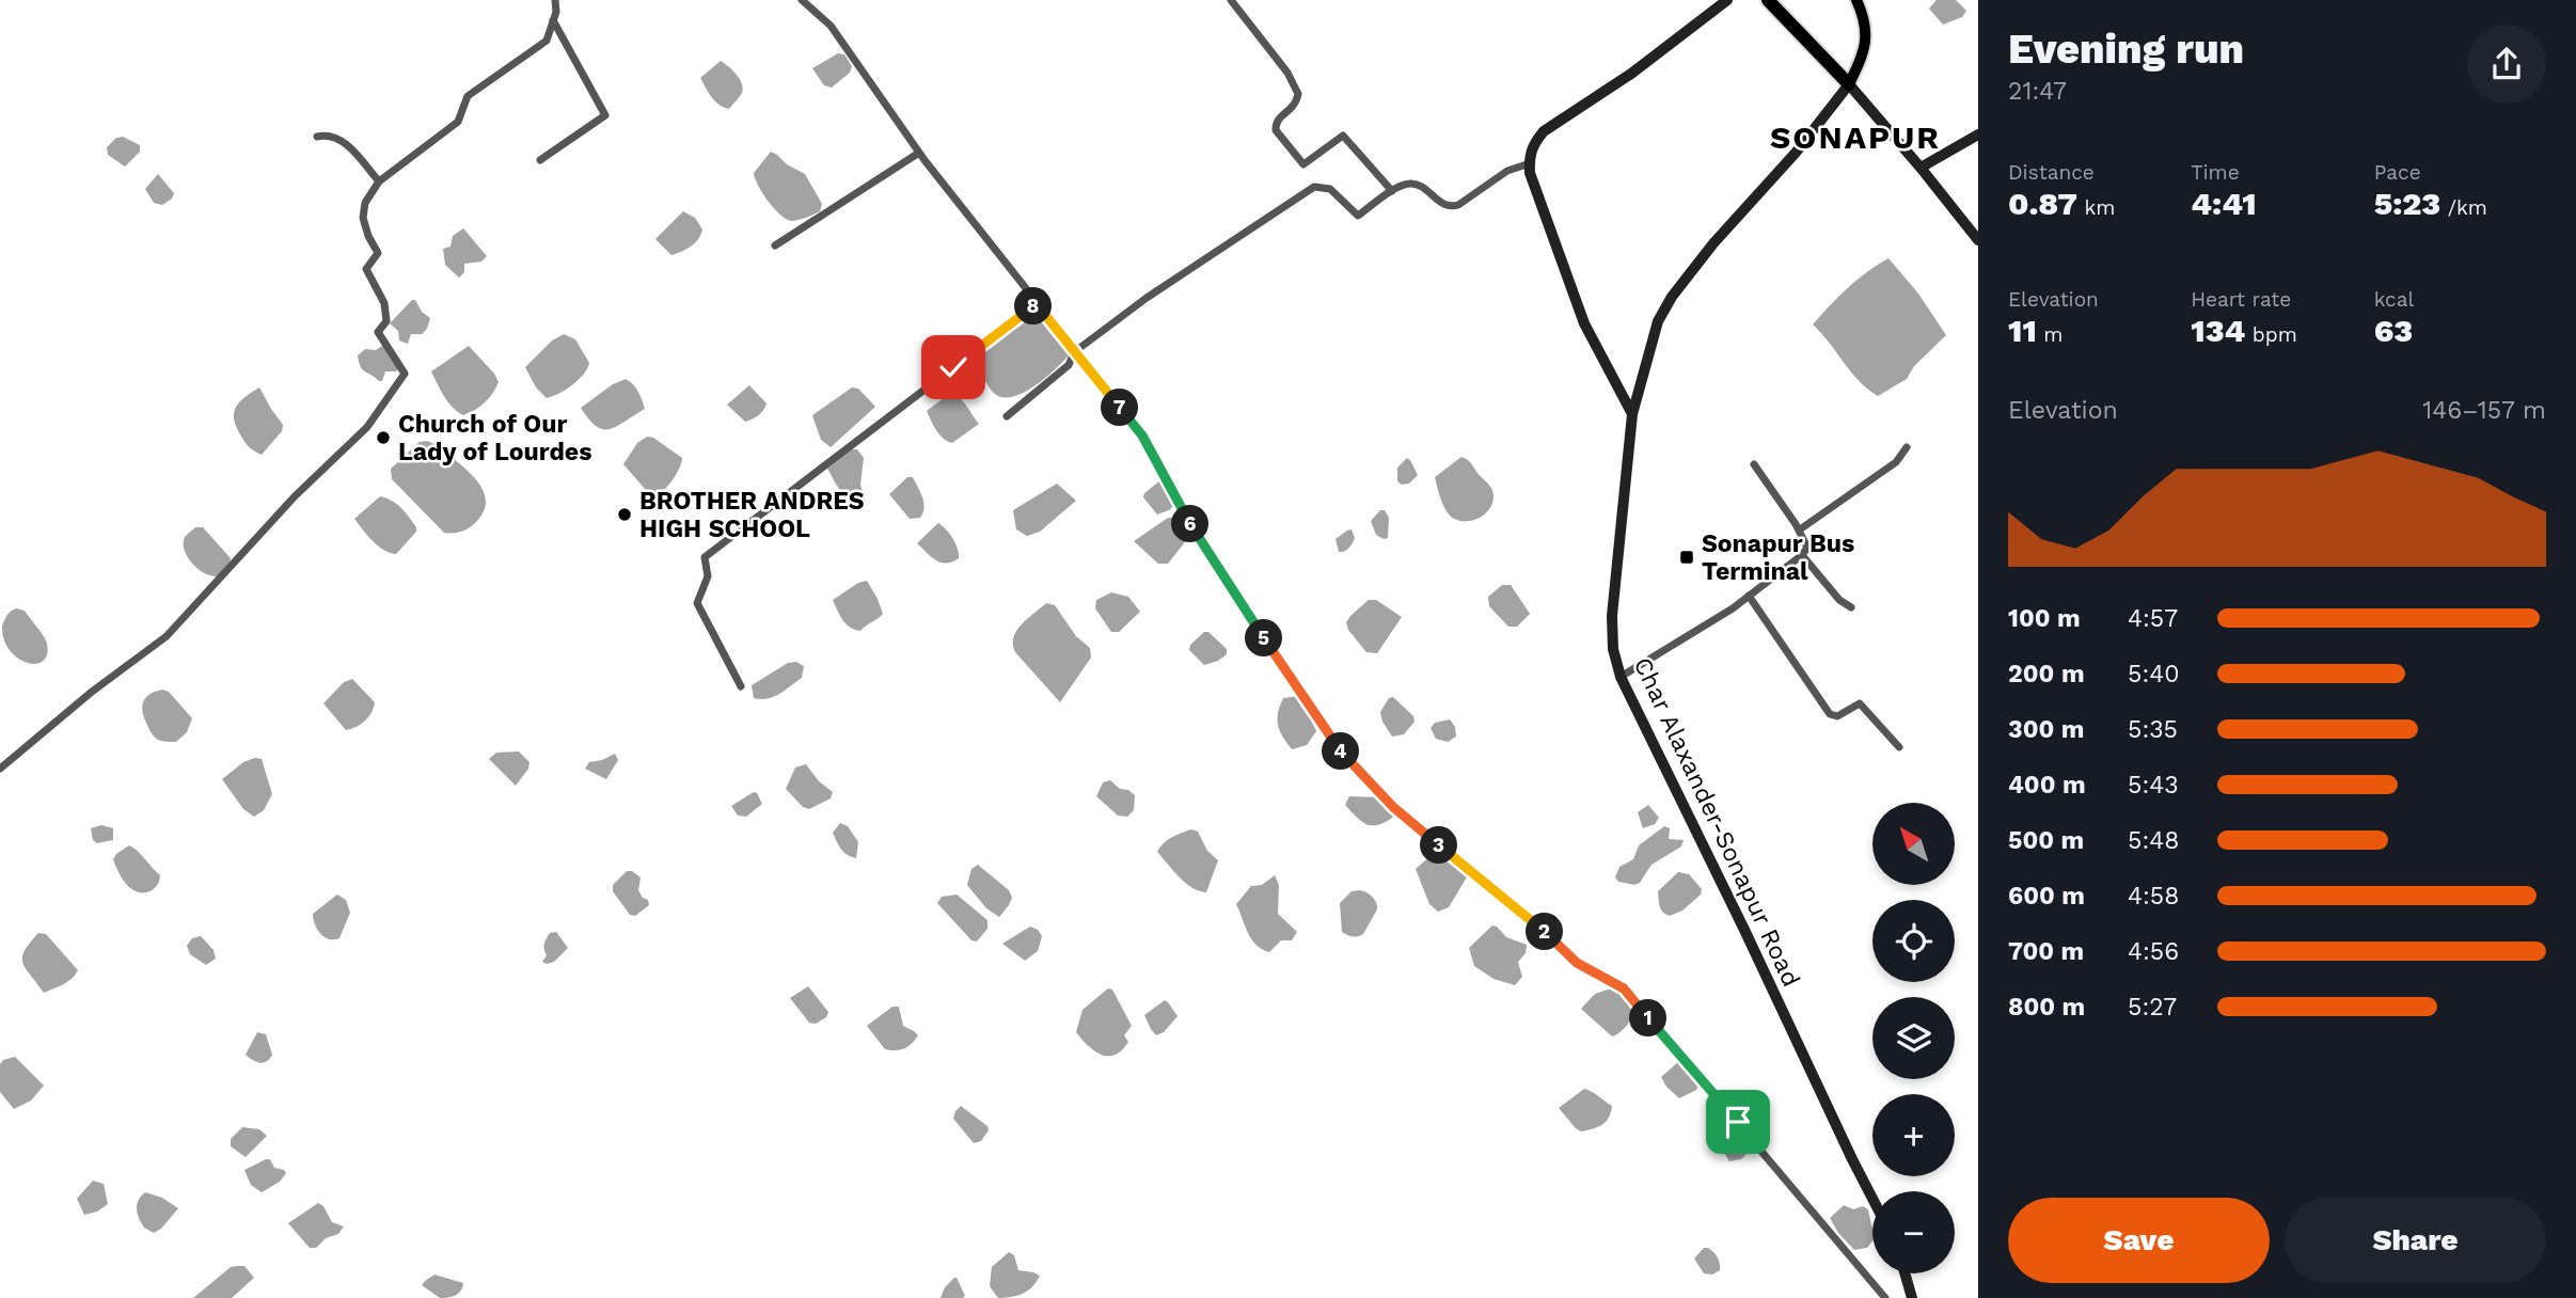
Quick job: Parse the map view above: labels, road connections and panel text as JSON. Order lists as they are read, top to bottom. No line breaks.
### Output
{"streets":{"main road":["Char Alaxander-Sonapur Road"]},"districts":["SONAPUR"],"places":{"other":["Church of Our Lady of Lourdes","BROTHER ANDRES HIGH SCHOOL"],"transit":["Sonapur Bus Terminal"]},"north":"top left","page":{"heading":["Evening run","21:47"],"stats":[["Distance","0.87 km"],["Time","4:41"],["Pace","5:23 /km"],["Elevation","11 m"],["Heart rate","134 bpm"],["kcal","63"]],"pins":["8","7","6","5","4","3","2","1"],"chart":["Elevation","146–157 m"],"list":[{"name":"100 m","note":"4:57"},{"name":"200 m","note":"5:40"},{"name":"300 m","note":"5:35"},{"name":"400 m","note":"5:43"},{"name":"500 m","note":"5:48"},{"name":"600 m","note":"4:58"},{"name":"700 m","note":"4:56"},{"name":"800 m","note":"5:27"}],"map_buttons":["+","−"],"buttons":["Save","Share"]}}
